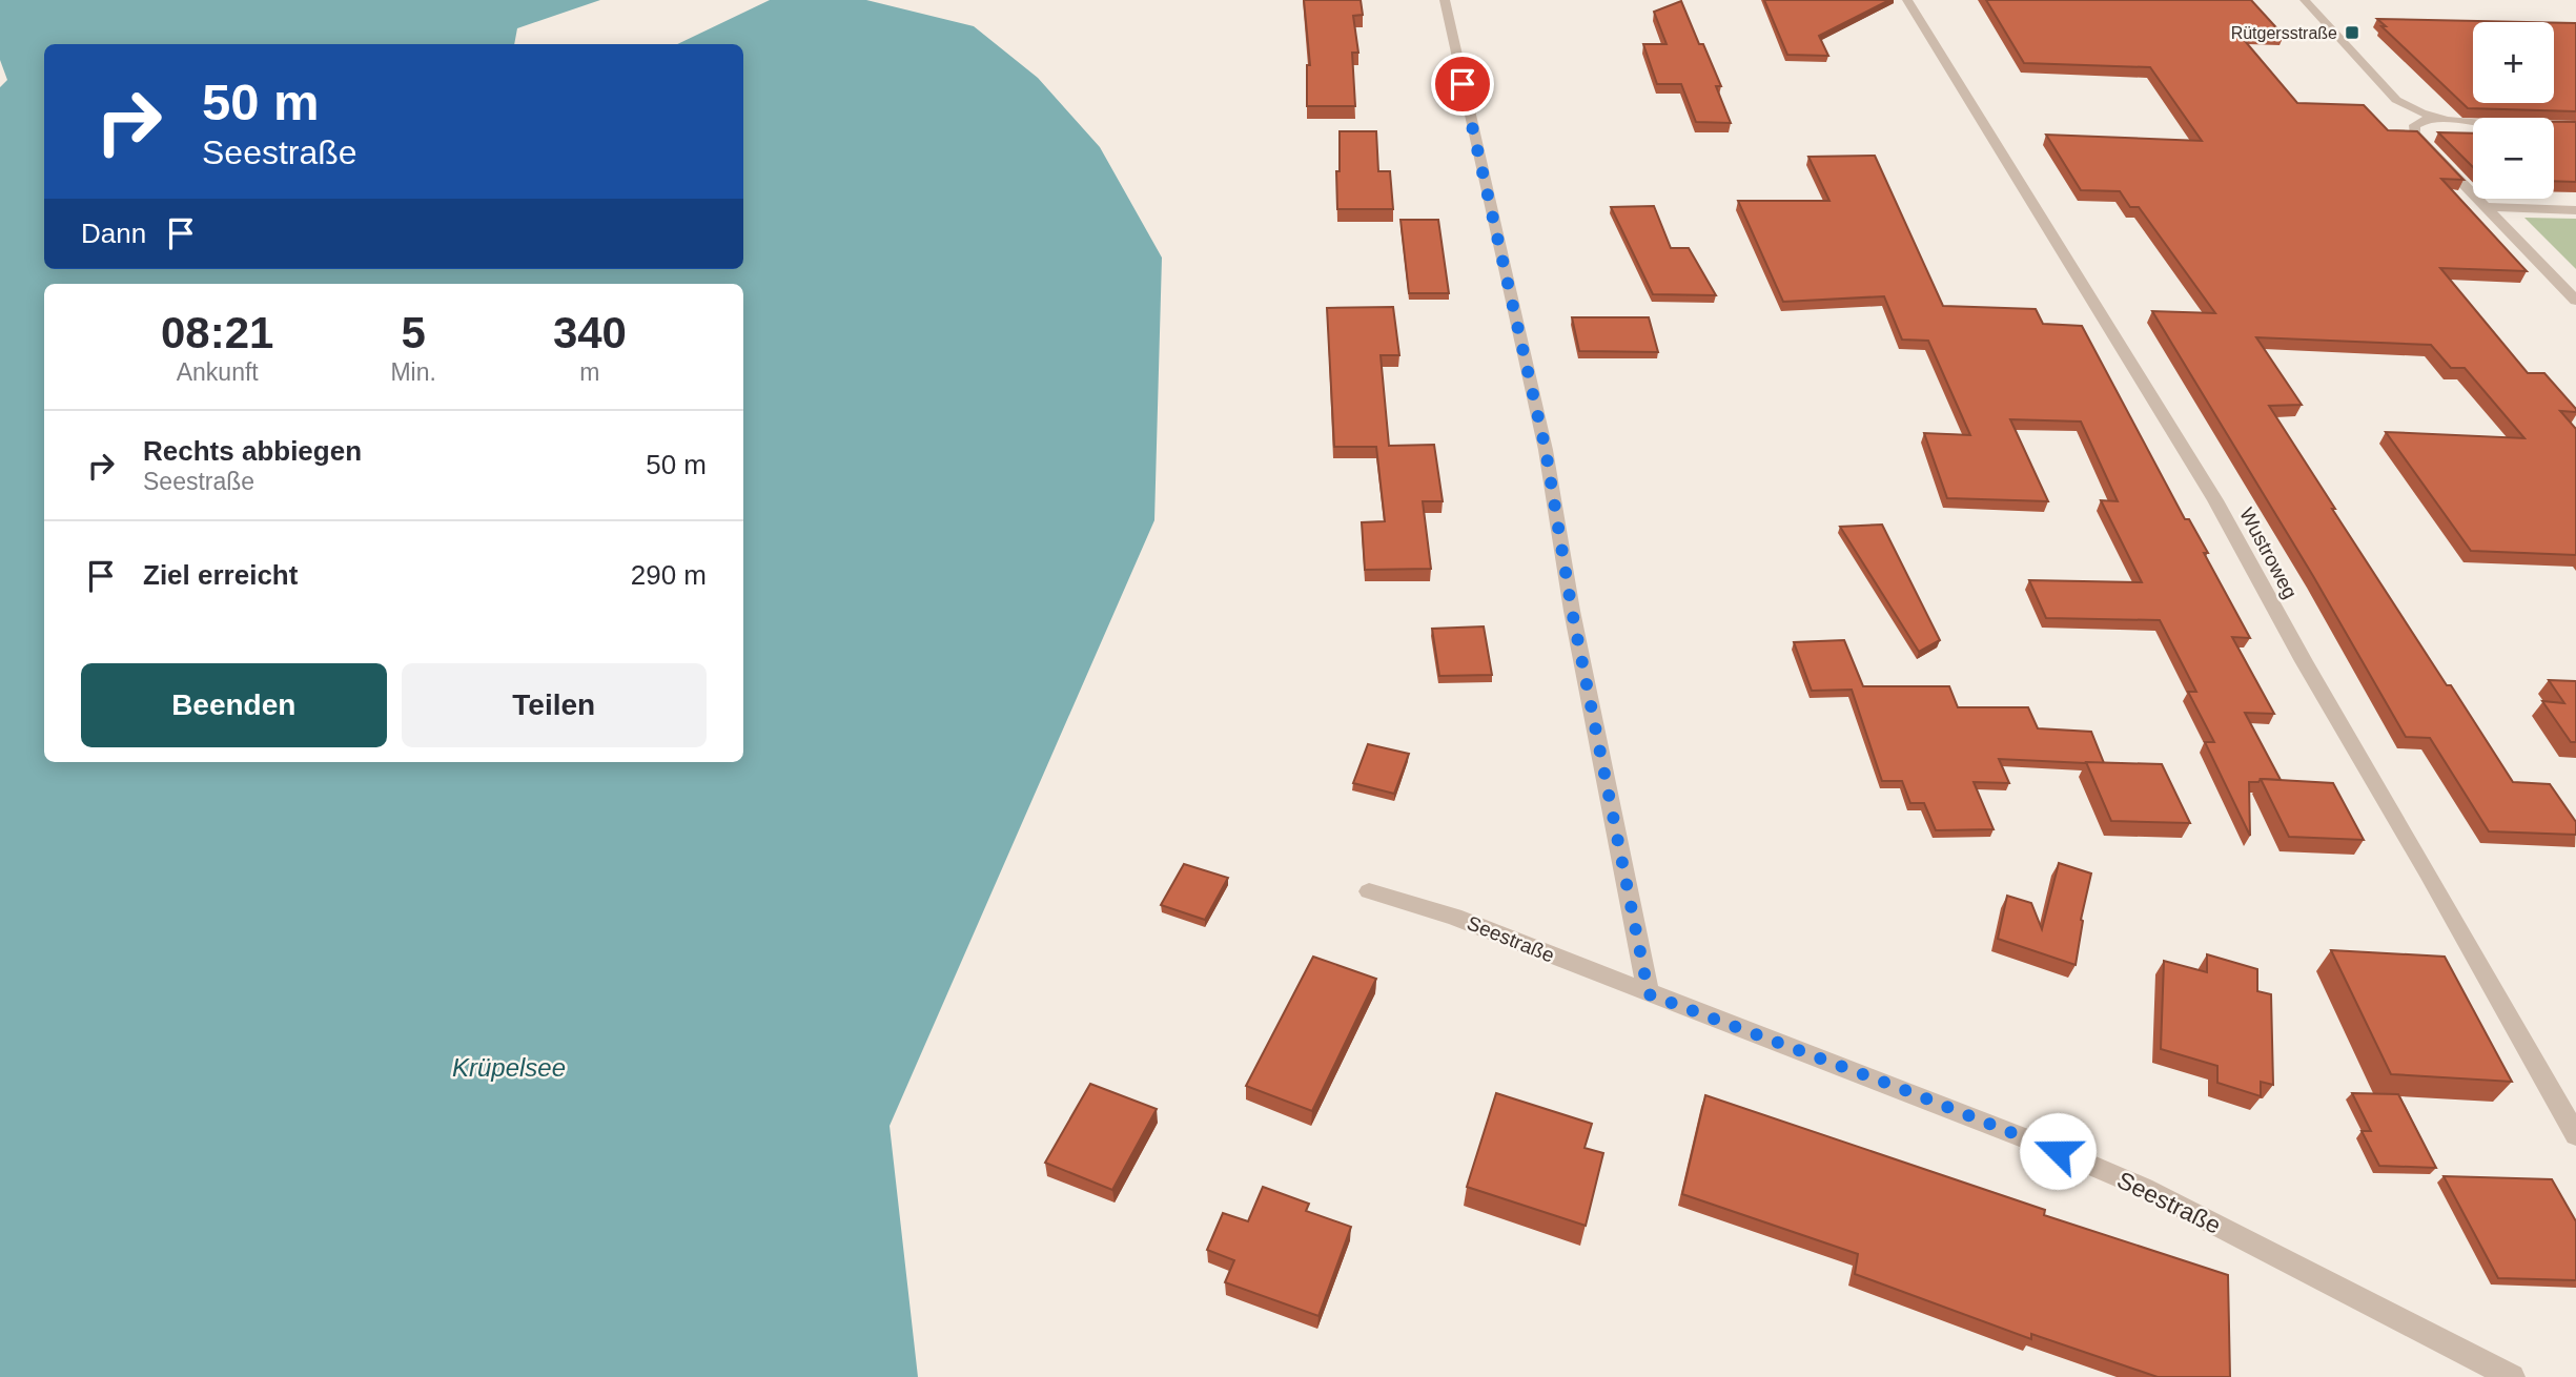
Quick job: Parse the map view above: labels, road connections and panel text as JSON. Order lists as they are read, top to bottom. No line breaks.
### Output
{"streets":{"street":["Wustroweg","Seestraße"]},"water":["Krüpelsee"],"places":{"transit":["Rütgersstraße"]},"page":{"map_buttons":["+","−"],"turn":["50 m","Seestraße"],"then":"Dann","eta":["08:21","Ankunft","5","Min.","340","m"],"list":[{"name":"Rechts abbiegen","note":"Seestraße","value":"50 m"},{"name":"Ziel erreicht","value":"290 m"}],"buttons":["Beenden","Teilen"]}}
